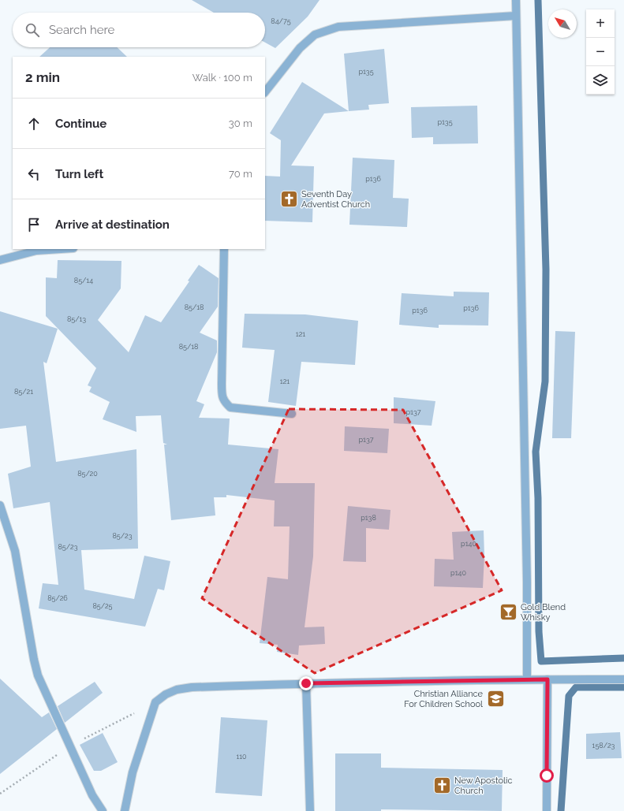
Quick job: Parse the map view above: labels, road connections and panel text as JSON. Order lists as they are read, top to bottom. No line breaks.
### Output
{"places":{"church":["Seventh Day Adventist Church","New Apostolic Church"],"bar":["Gold Blend Whisky"],"school or university":["Christian Alliance For Children School"]},"house_numbers":["84/75","p135","p135","p136","85/14","85/18","p136","p136","85/13","121","85/18","121","85/21","p137","p137","85/20","p138","85/23","p140","85/23","p140","85/26","85/25","158/23","110"],"north":"top left","page":{"map_buttons":["+","−"],"search":"Search here","heading":["2 min","Walk · 100 m"],"list":[["Continue","30 m"],["Turn left","70 m"],"Arrive at destination"]}}
